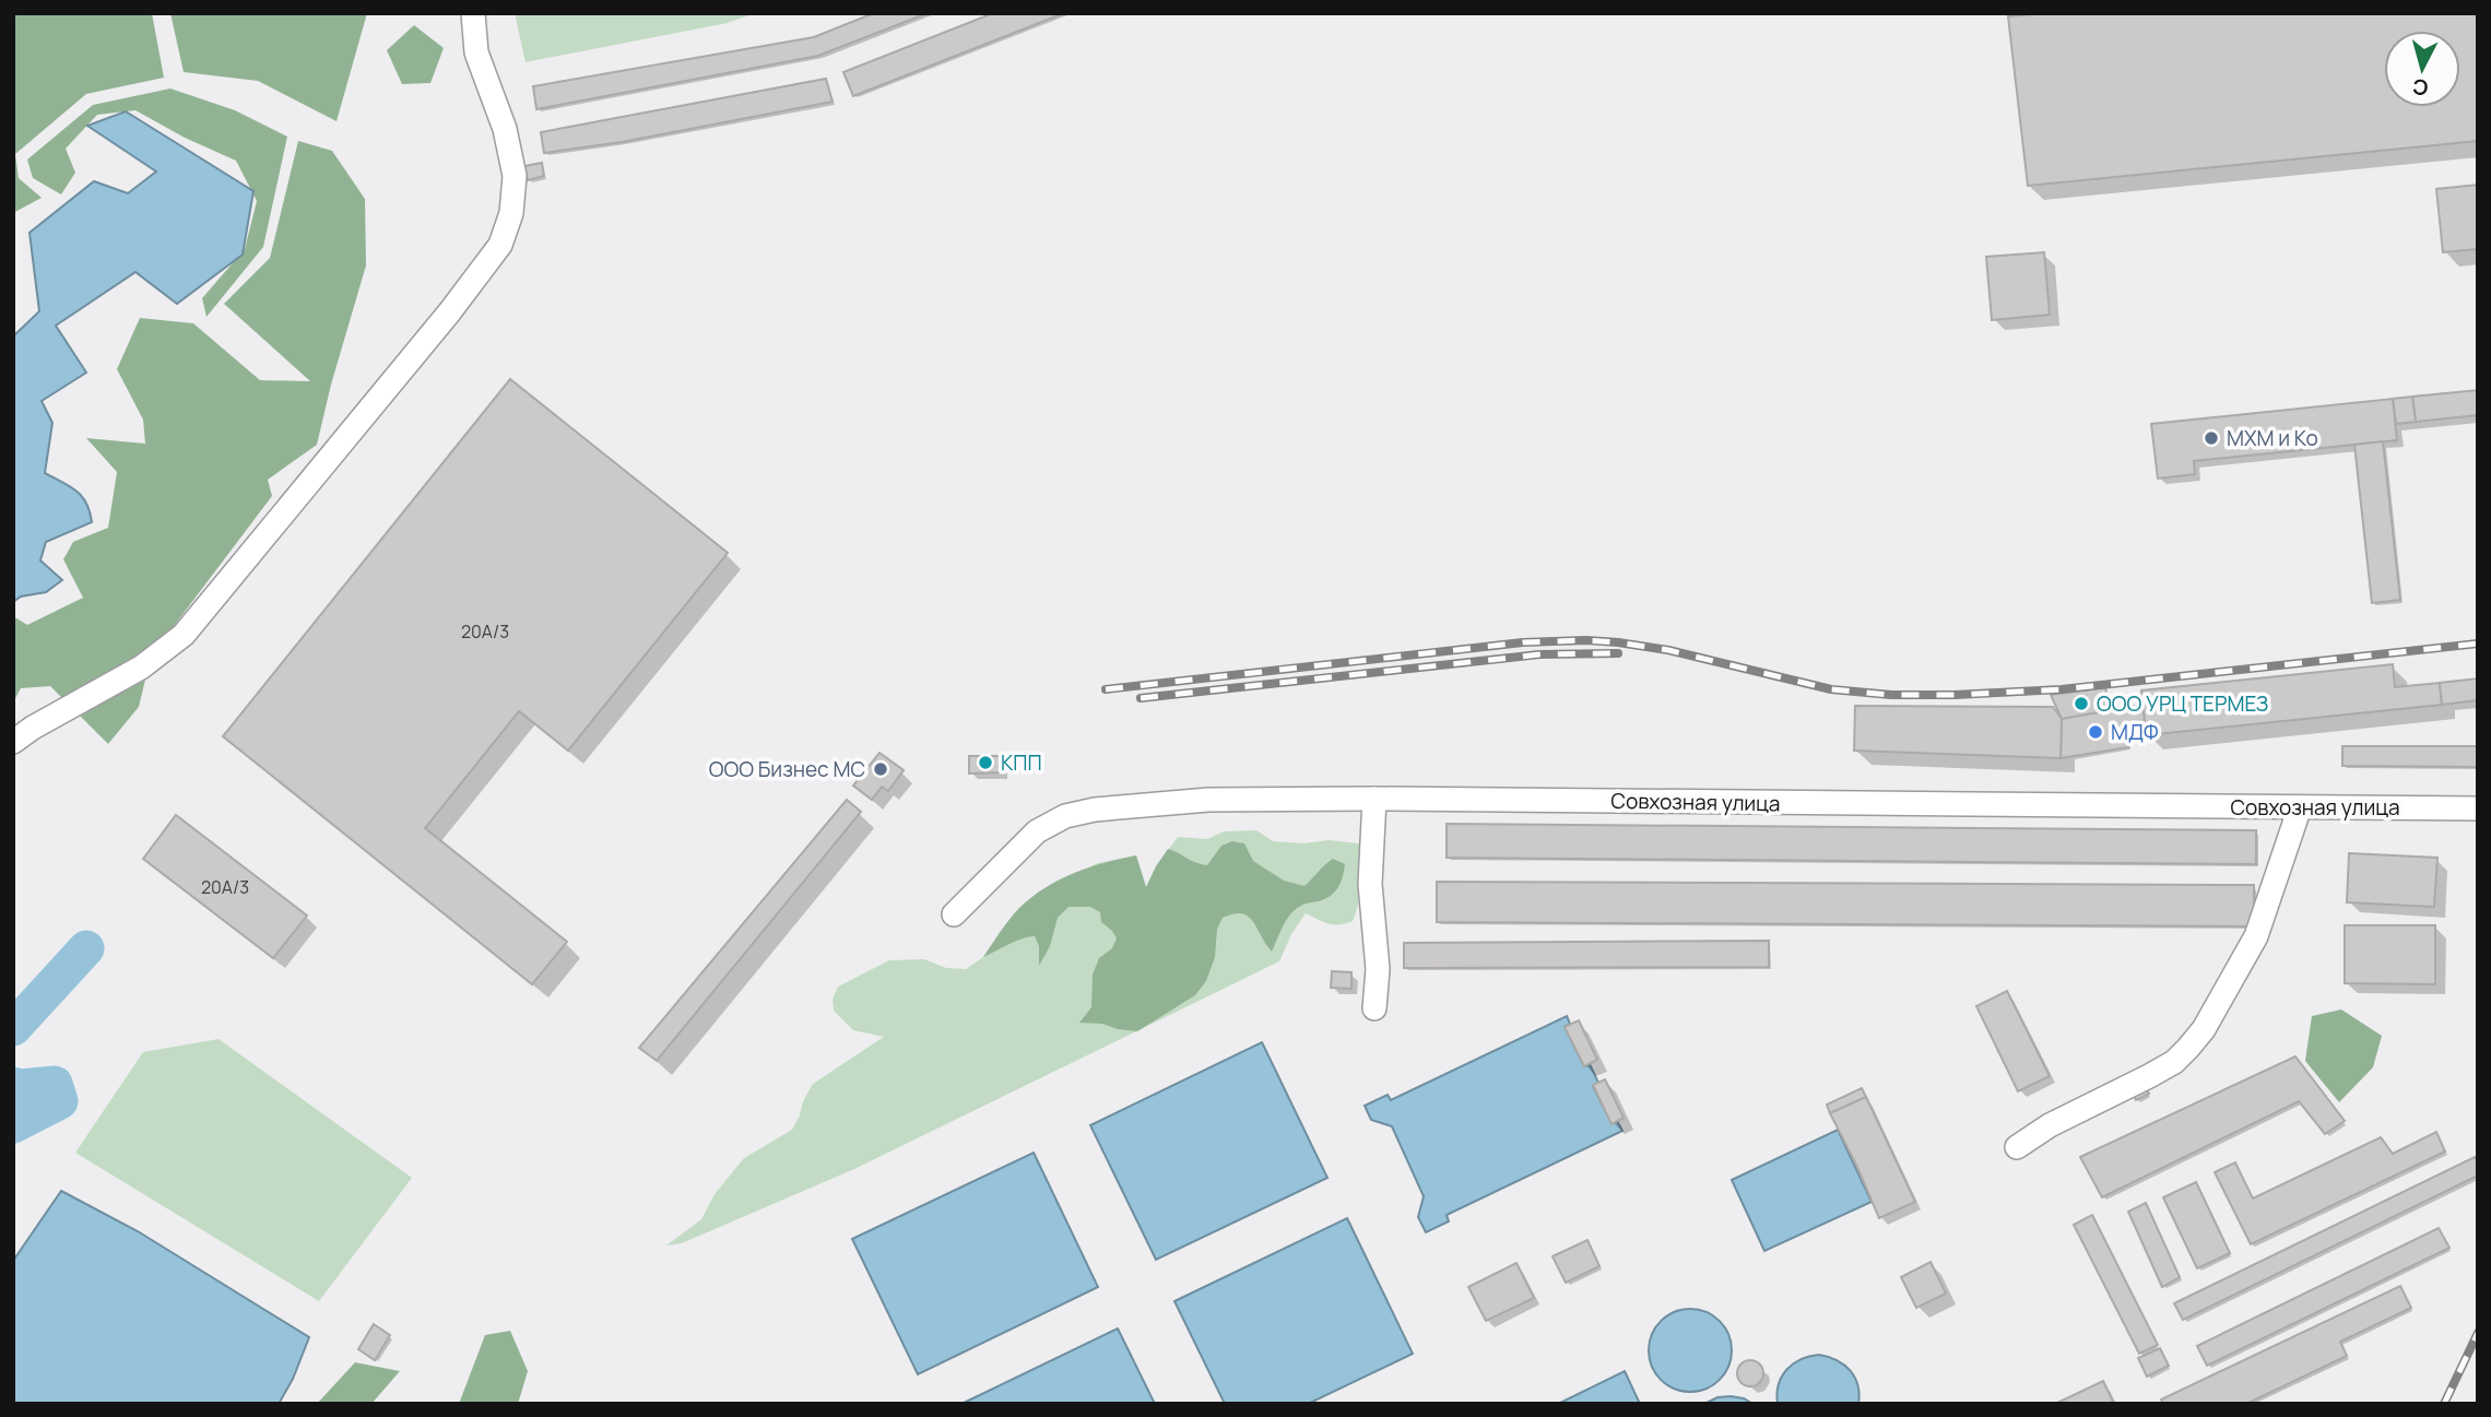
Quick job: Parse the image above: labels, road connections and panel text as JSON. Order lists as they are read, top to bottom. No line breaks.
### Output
{"streets":{"street":["Совхозная улица"]},"places":["МХМ и Ко","ООО УРЦ ТЕРМЕЗ","МДФ","КПП","ООО Бизнес МС"],"house_numbers":["20А/3","20А/3"],"north":"bottom"}
